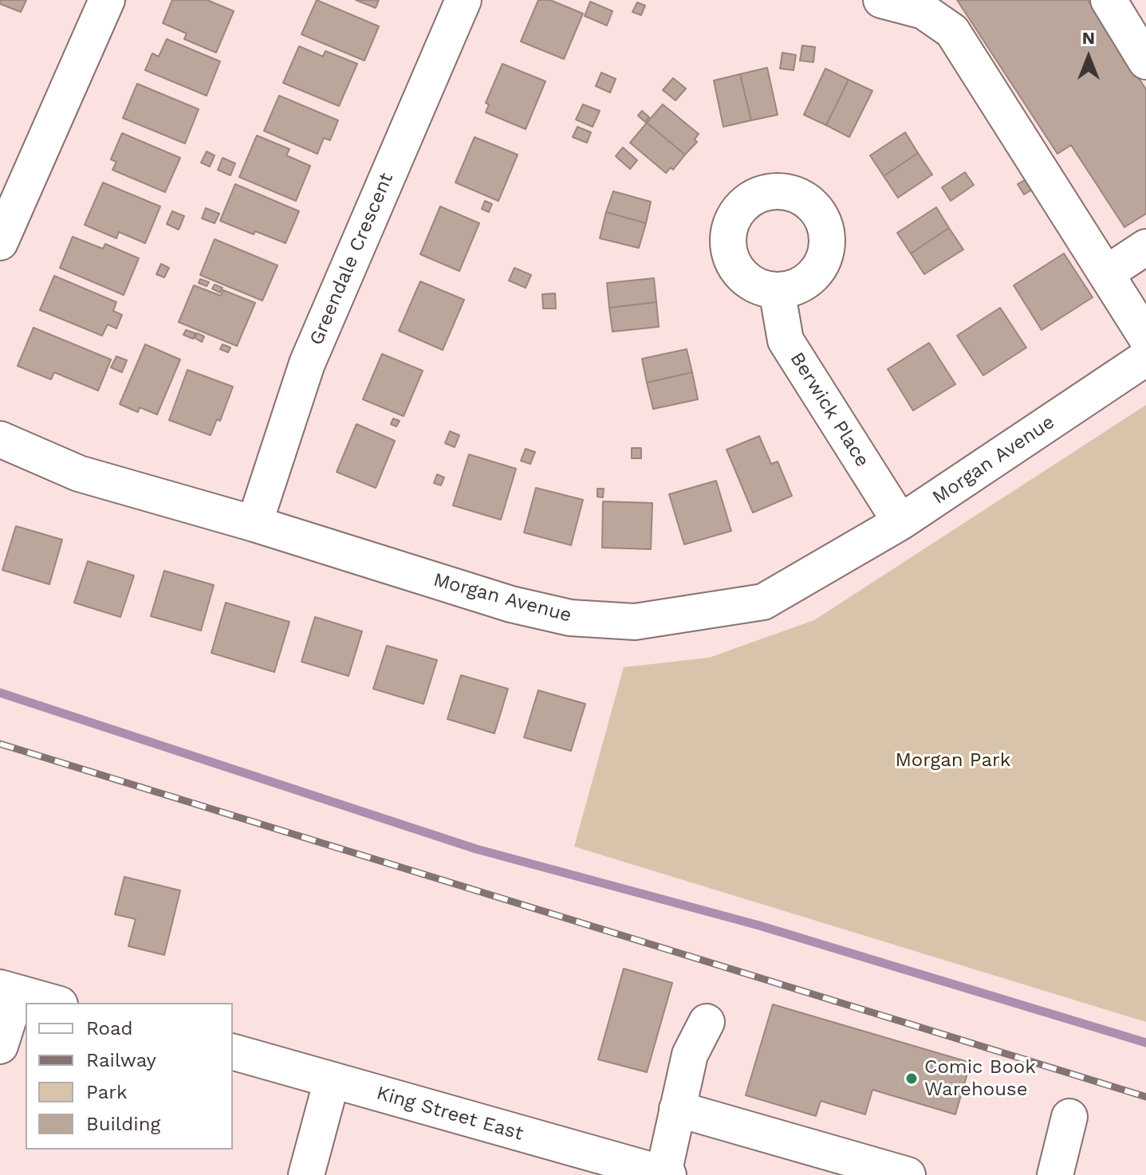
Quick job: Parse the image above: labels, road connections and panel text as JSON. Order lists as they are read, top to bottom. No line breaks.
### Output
{"streets":{"street":["Greendale Crescent","Berwick Place","Morgan Avenue","King Street East"]},"crossings":[["Greendale Crescent","Morgan Avenue"],["Berwick Place","Morgan Avenue"]],"parks":["Morgan Park"],"places":["Comic Book Warehouse"],"legend":["Road","Railway","Park","Building"],"north":"top"}
